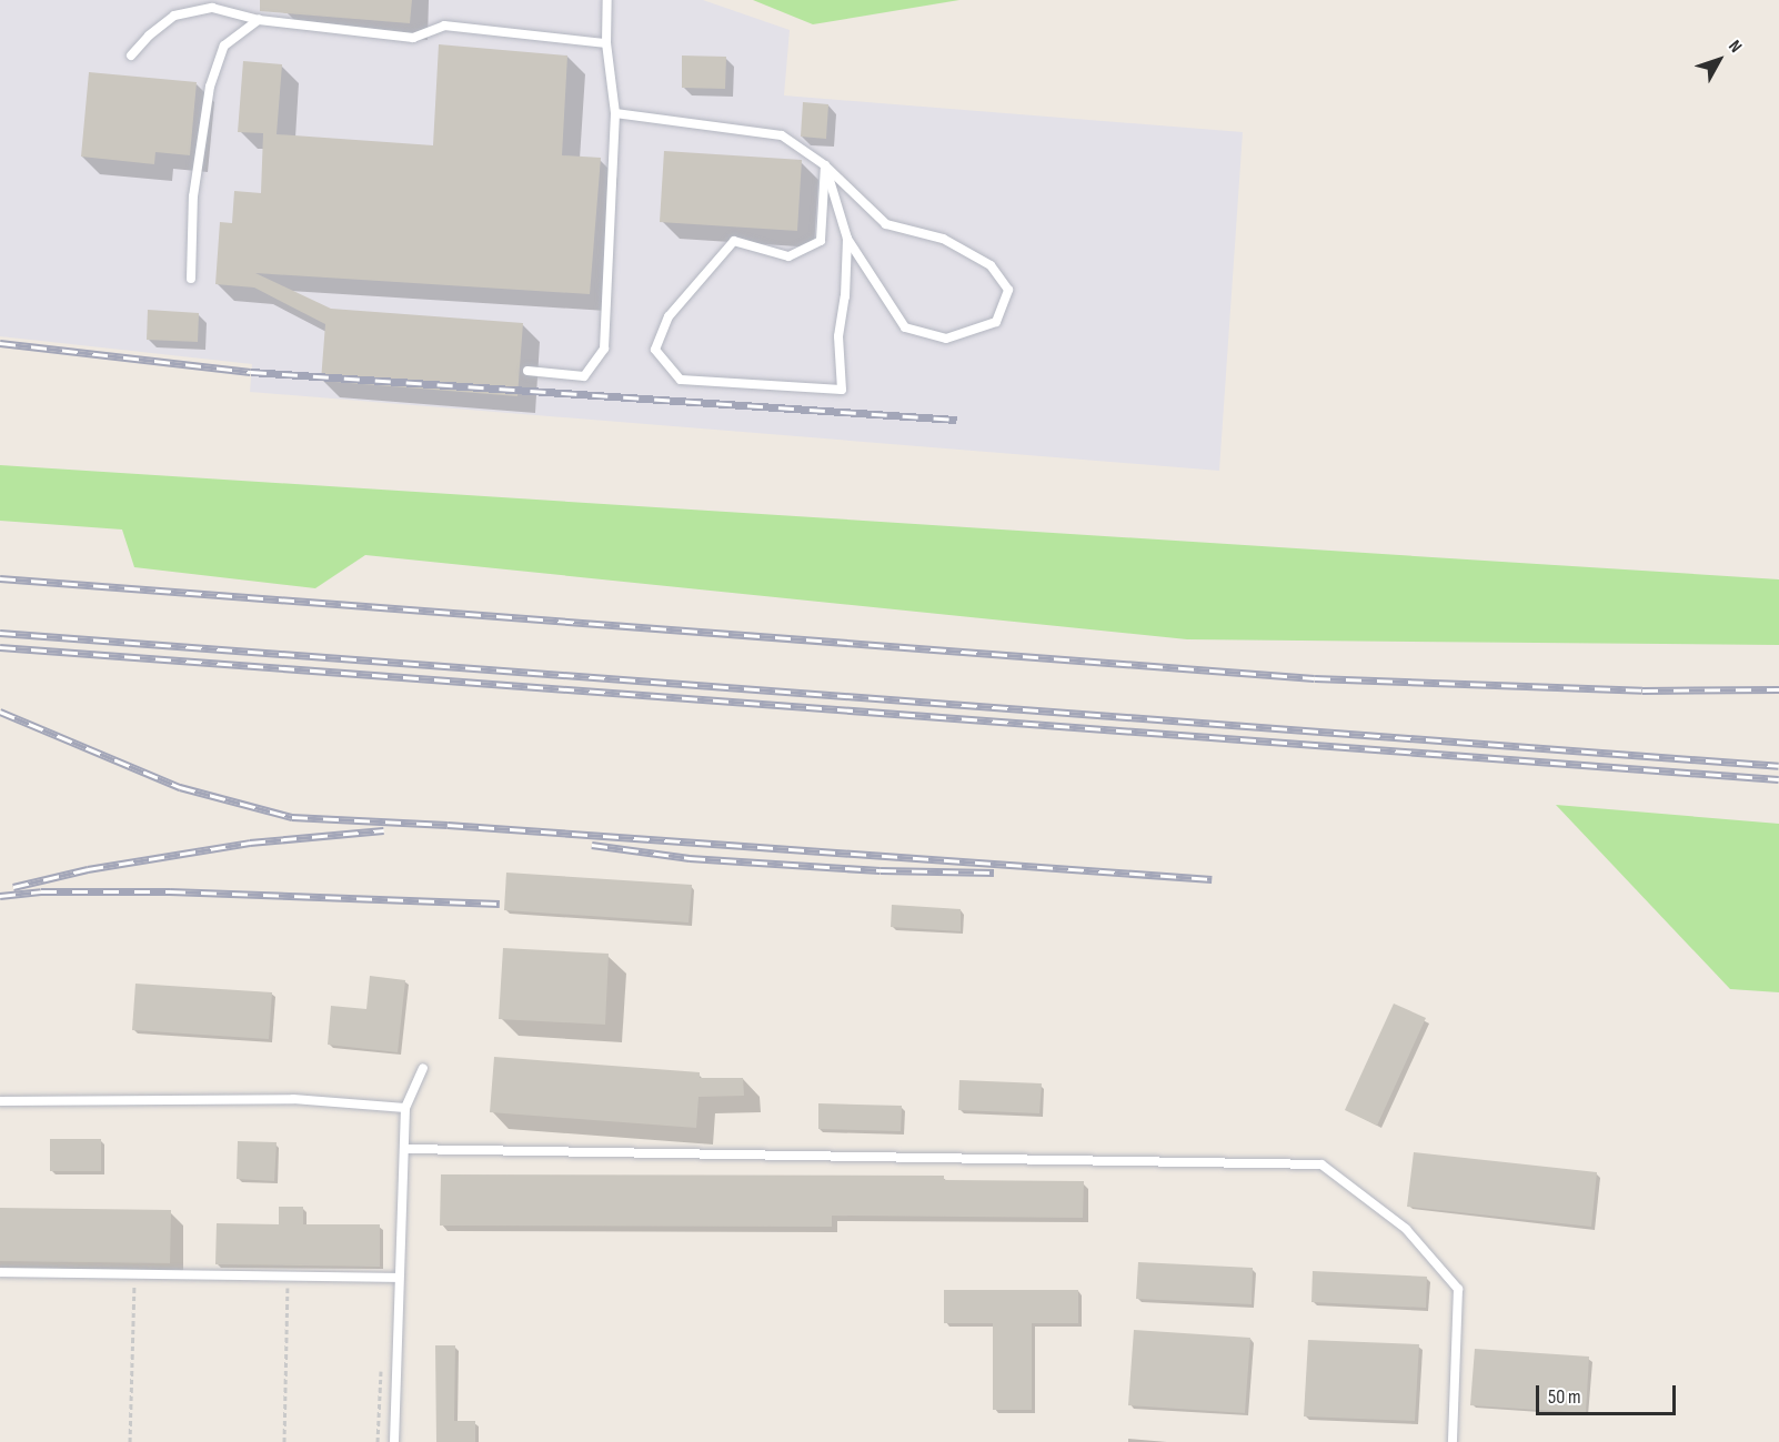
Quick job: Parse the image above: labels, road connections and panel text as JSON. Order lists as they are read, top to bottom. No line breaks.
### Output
{"scale_bar":"50 m","north":"top right"}
